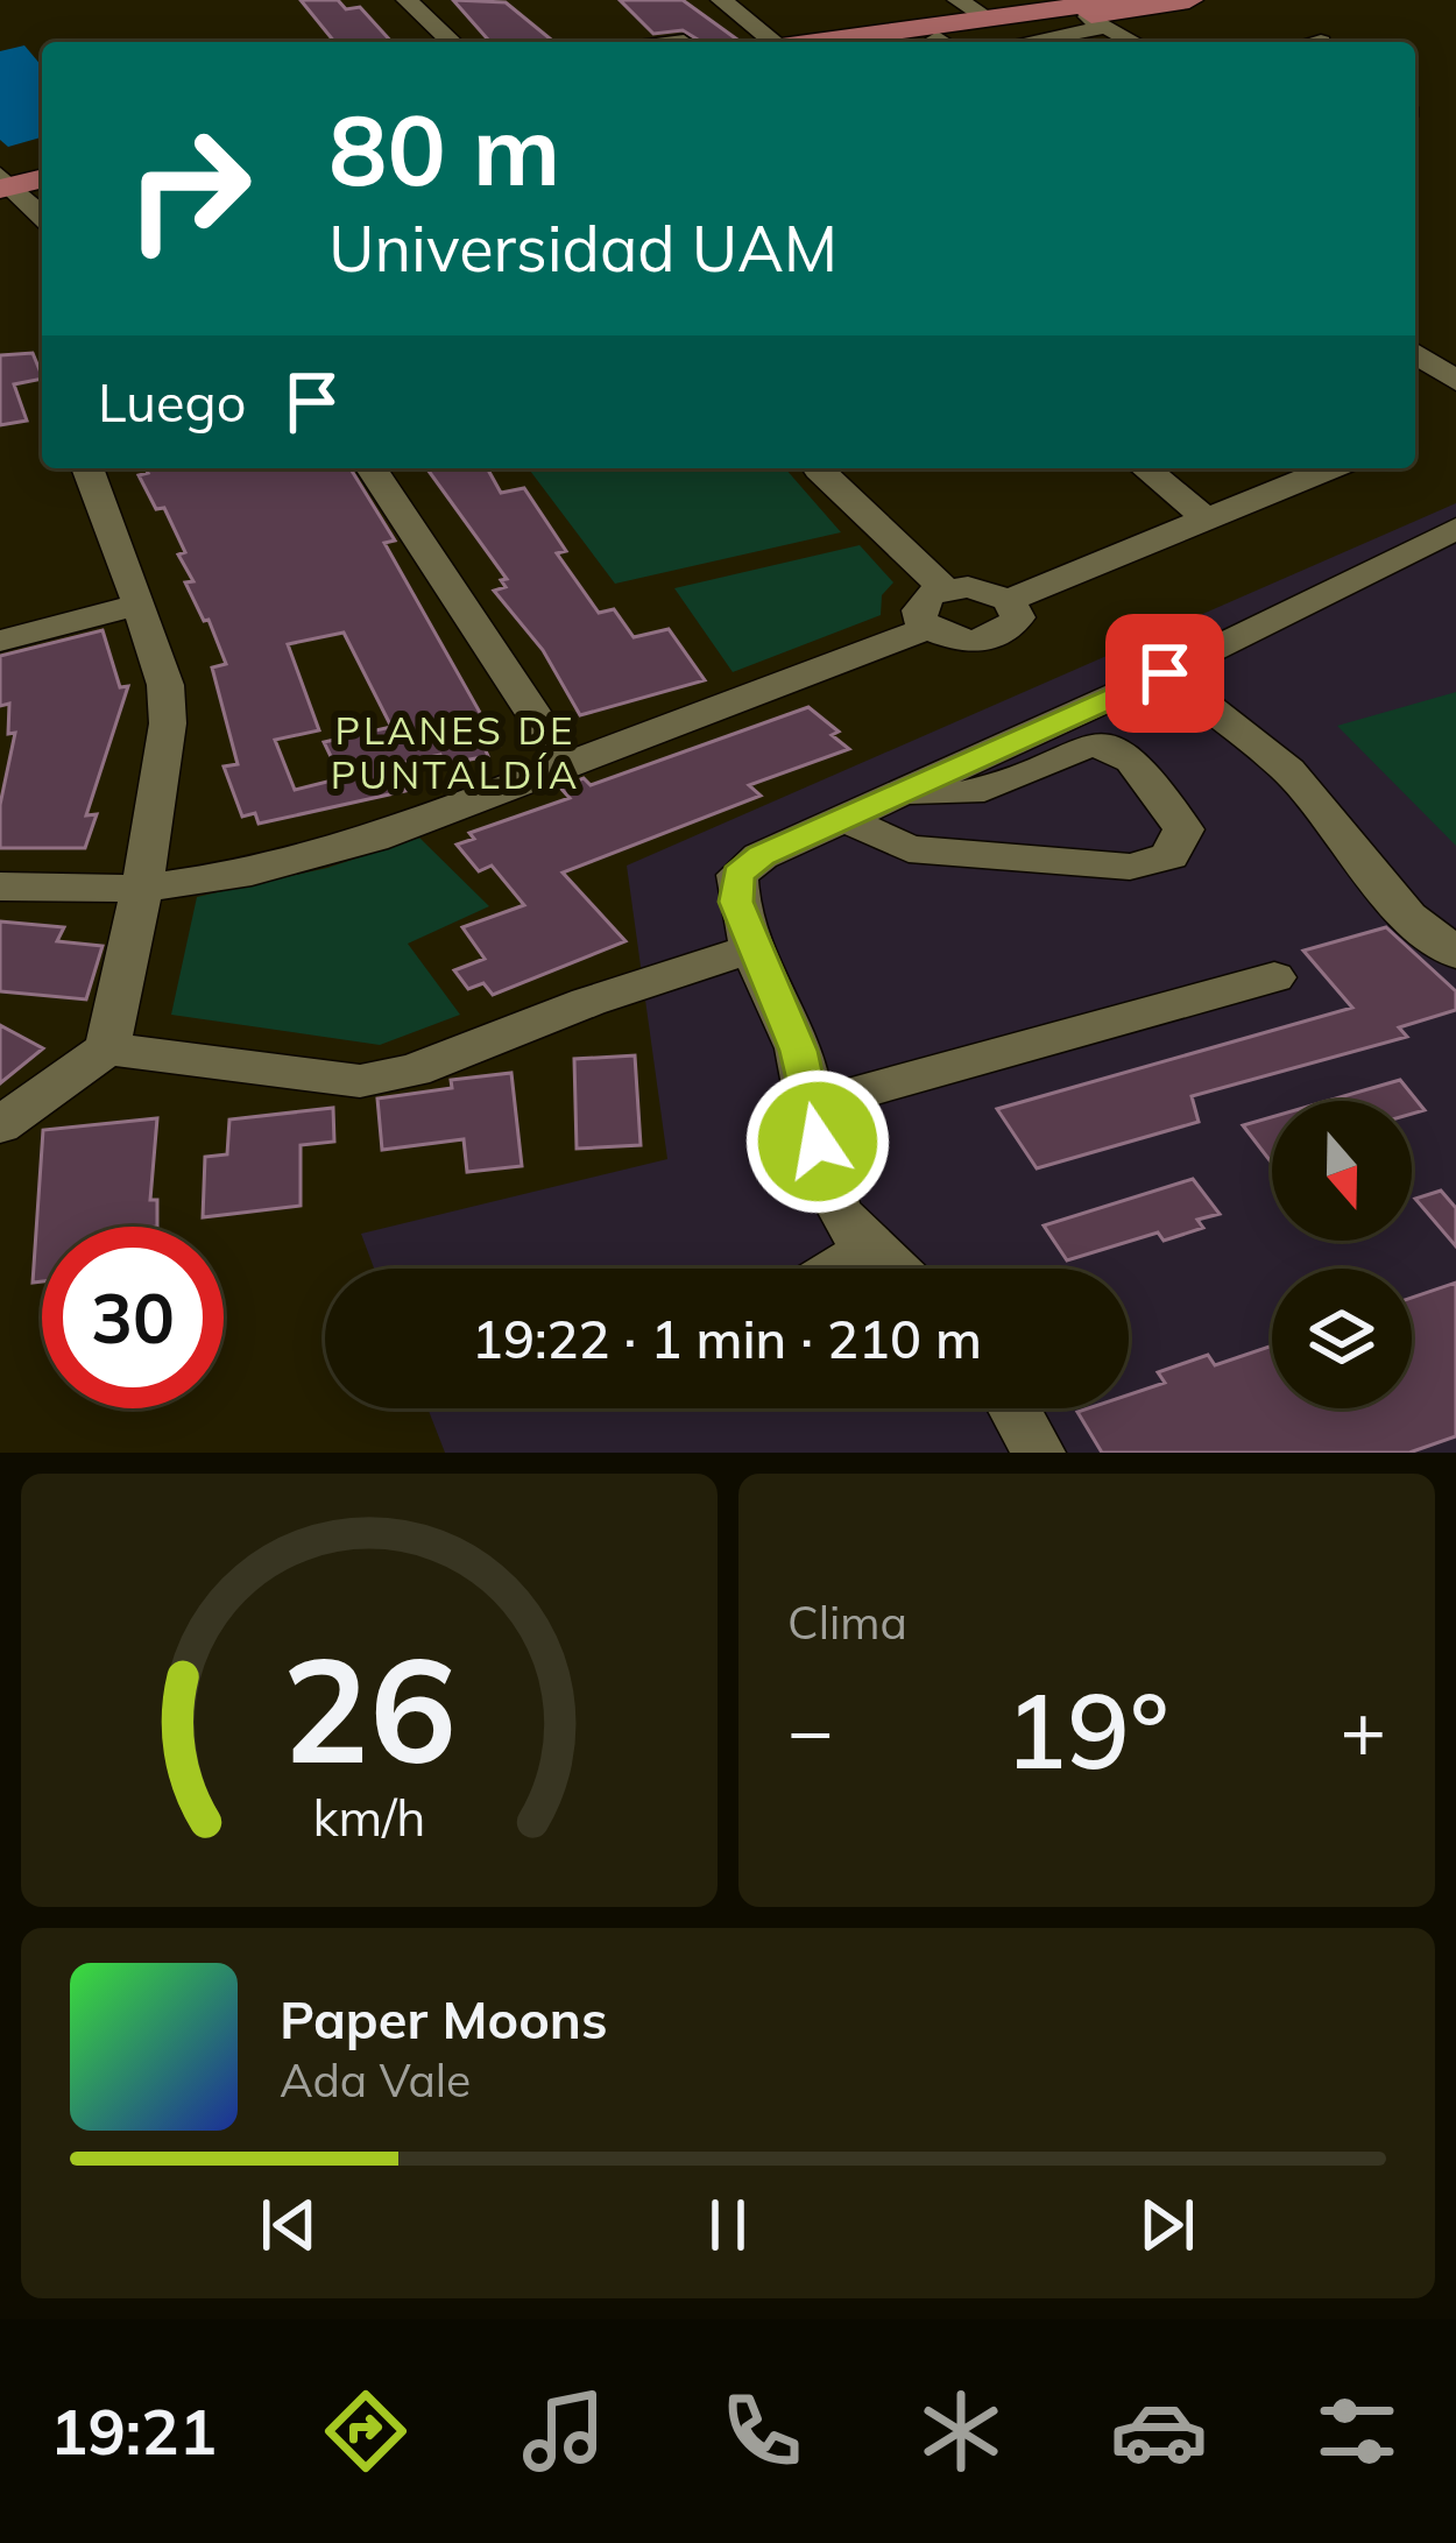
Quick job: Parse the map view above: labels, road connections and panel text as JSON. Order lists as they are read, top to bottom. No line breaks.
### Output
{"districts":["PLANES DE PUNTALDÍA"],"north":"bottom","page":{"turn":["80 m","Universidad UAM"],"then":"Luego","limit":"30","trip":"19:22 · 1 min · 210 m","tile":"Clima","heat":["−","19°","+"],"song":["Paper Moons","Ada Vale"],"tabs":"19:21","gauge":["26","km/h"]}}
